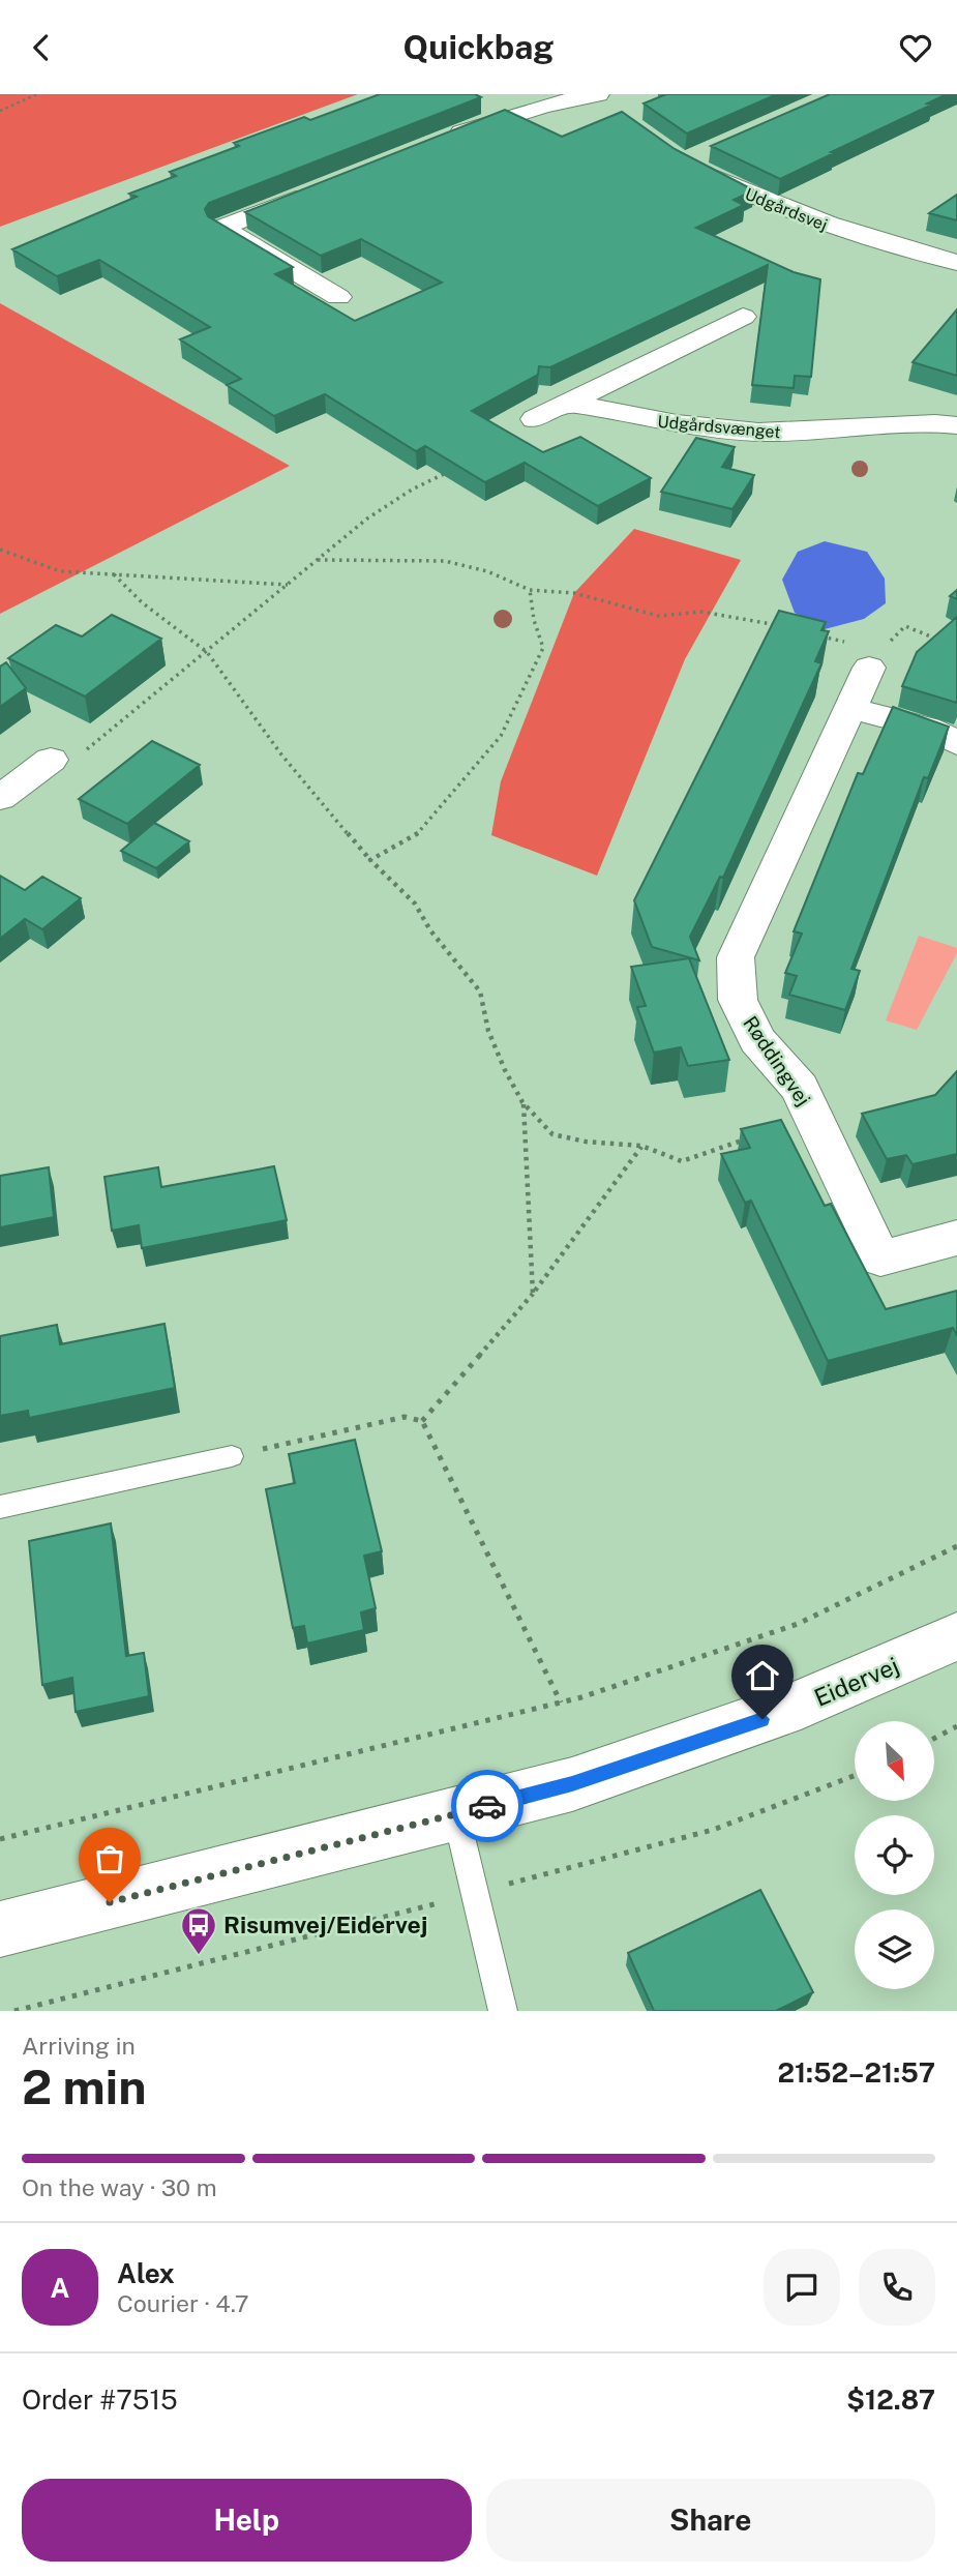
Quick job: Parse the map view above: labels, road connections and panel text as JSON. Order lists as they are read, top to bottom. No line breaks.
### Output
{"streets":{"street":["Udgårdsvej","Udgårdsvænget","Røddingvej","Eidervej"]},"places":{"bus stop":["Risumvej/Eidervej"]},"north":"bottom right","page":{"header":"Quickbag","heading":["2 min","Arriving in","21:52–21:57"],"panel":["Alex","Courier · 4.7","Order #7515","$12.87"],"bar":"On the way · 30 m","round":"A","buttons":["Help","Share"]}}
